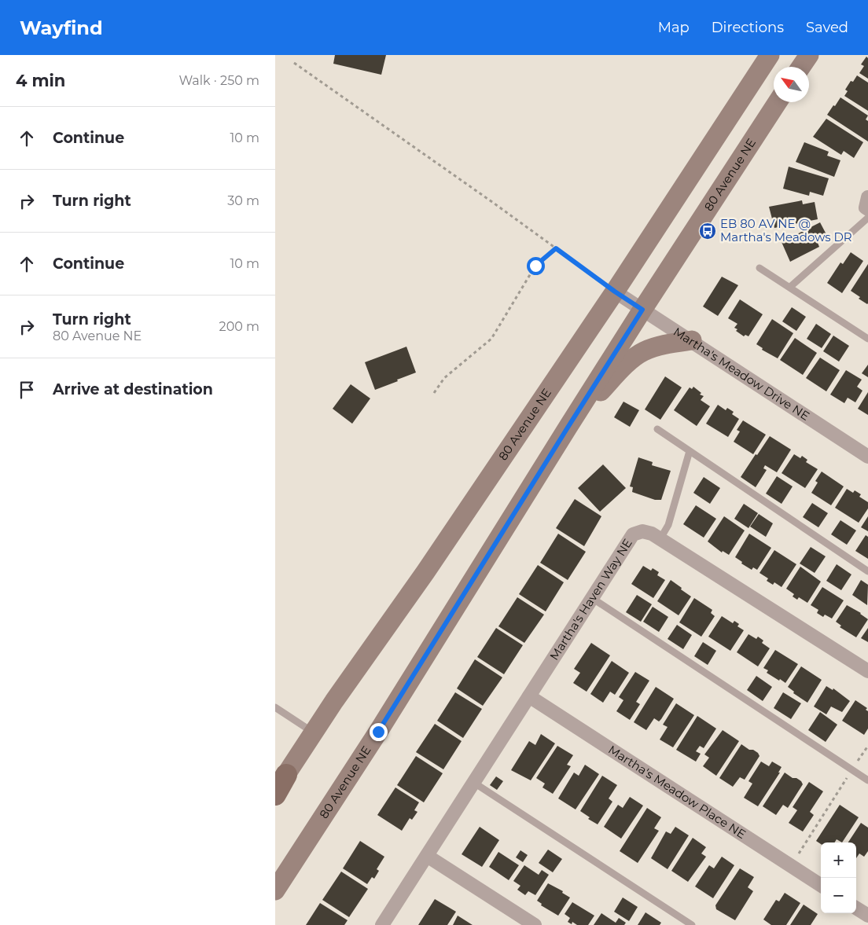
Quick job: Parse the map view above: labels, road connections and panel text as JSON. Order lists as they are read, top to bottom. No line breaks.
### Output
{"streets":{"main road":["80 Avenue NE"],"street":["Martha's Meadow Drive NE","Martha's Haven Way NE","Martha's Meadow Place NE"]},"crossings":[["80 Avenue NE","Martha's Meadow Drive NE"],["Martha's Haven Way NE","Martha's Meadow Place NE"]],"places":{"bus stop":["EB 80 AV NE @ Martha's Meadows DR"]},"north":"top left","page":{"header":"Wayfind","nav":["Map","Directions","Saved"],"heading":["4 min","Walk · 250 m"],"list":[["Continue","10 m"],["Turn right","30 m"],["Continue","10 m"],["Turn right","80 Avenue NE","200 m"],"Arrive at destination"],"map_buttons":["+","−"]}}
